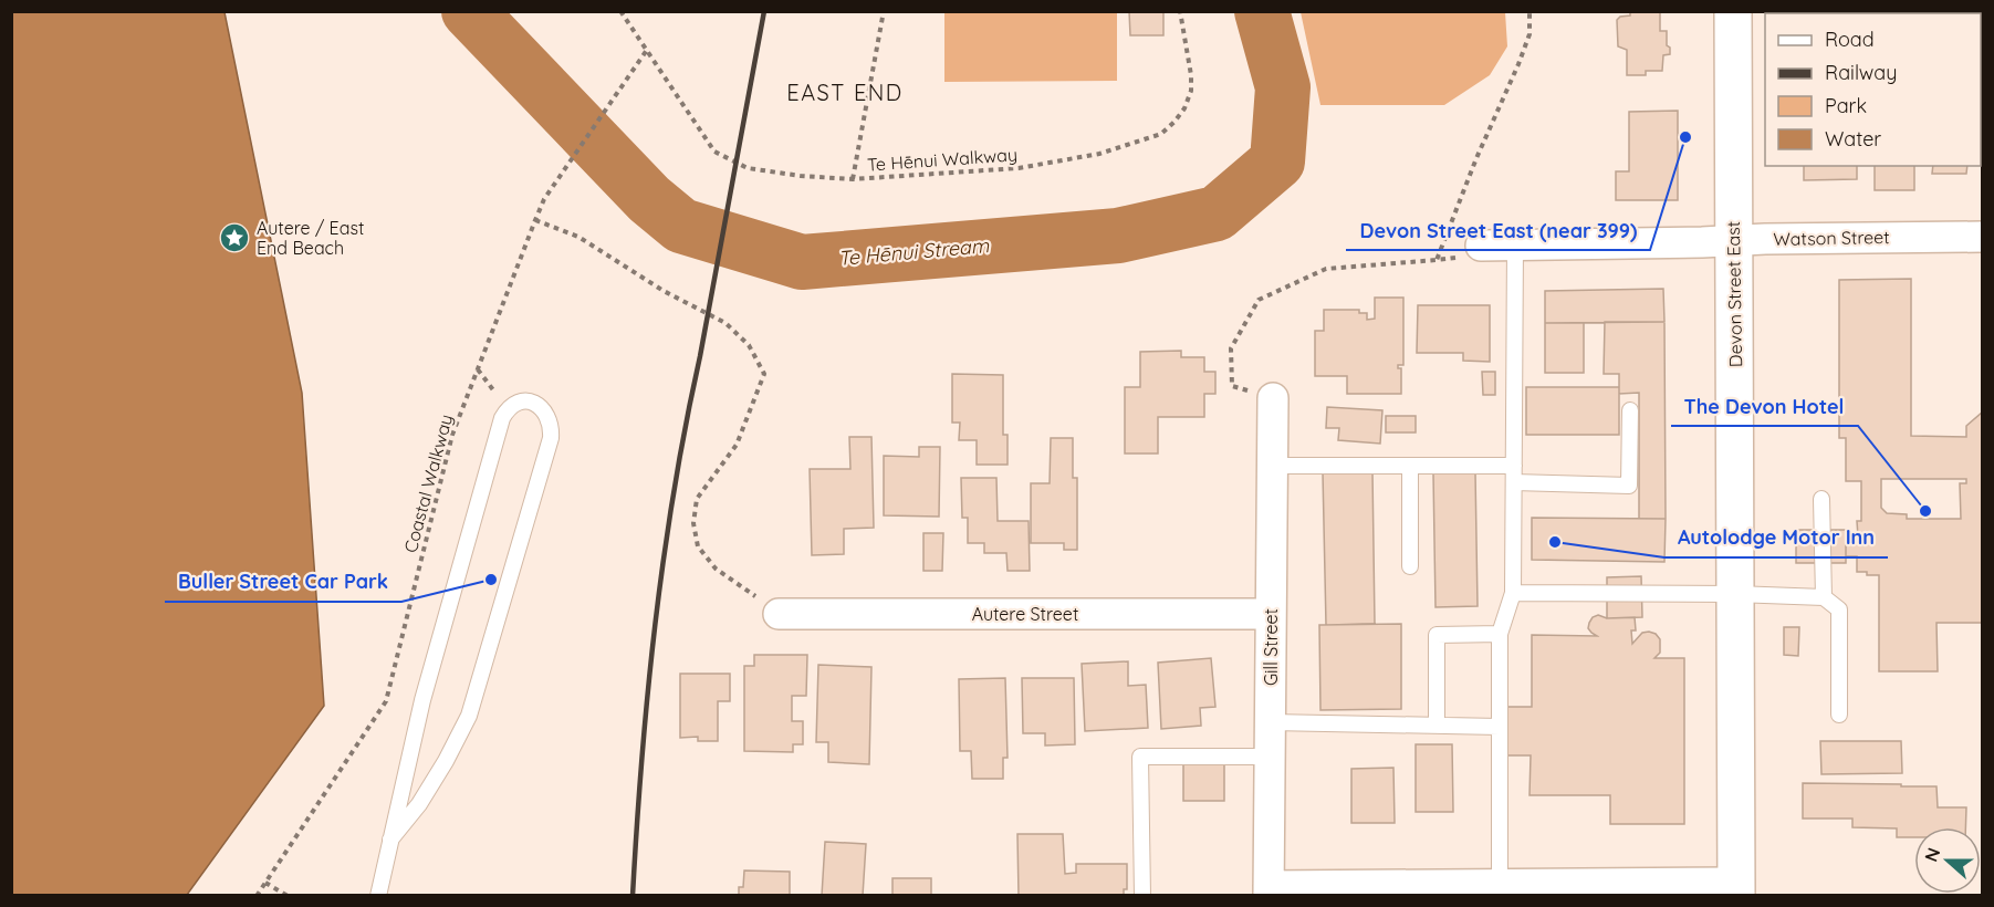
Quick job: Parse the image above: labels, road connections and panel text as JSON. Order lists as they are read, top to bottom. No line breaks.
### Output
{"streets":{"main road":["Devon Street East"],"street":["Watson Street","Autere Street","Gill Street"],"path":["Te Hēnui Walkway","Coastal Walkway"]},"crossings":[["Te Hēnui Walkway","Coastal Walkway"],["Watson Street","Devon Street East"],["Autere Street","Gill Street"]],"districts":["EAST END"],"water":["Te Hēnui Stream"],"places":{"other":["Devon Street East (near 399)","The Devon Hotel","Autolodge Motor Inn","Buller Street Car Park"],"place":["Autere / East End Beach"]},"legend":["Road","Railway","Park","Water"],"north":"left"}
